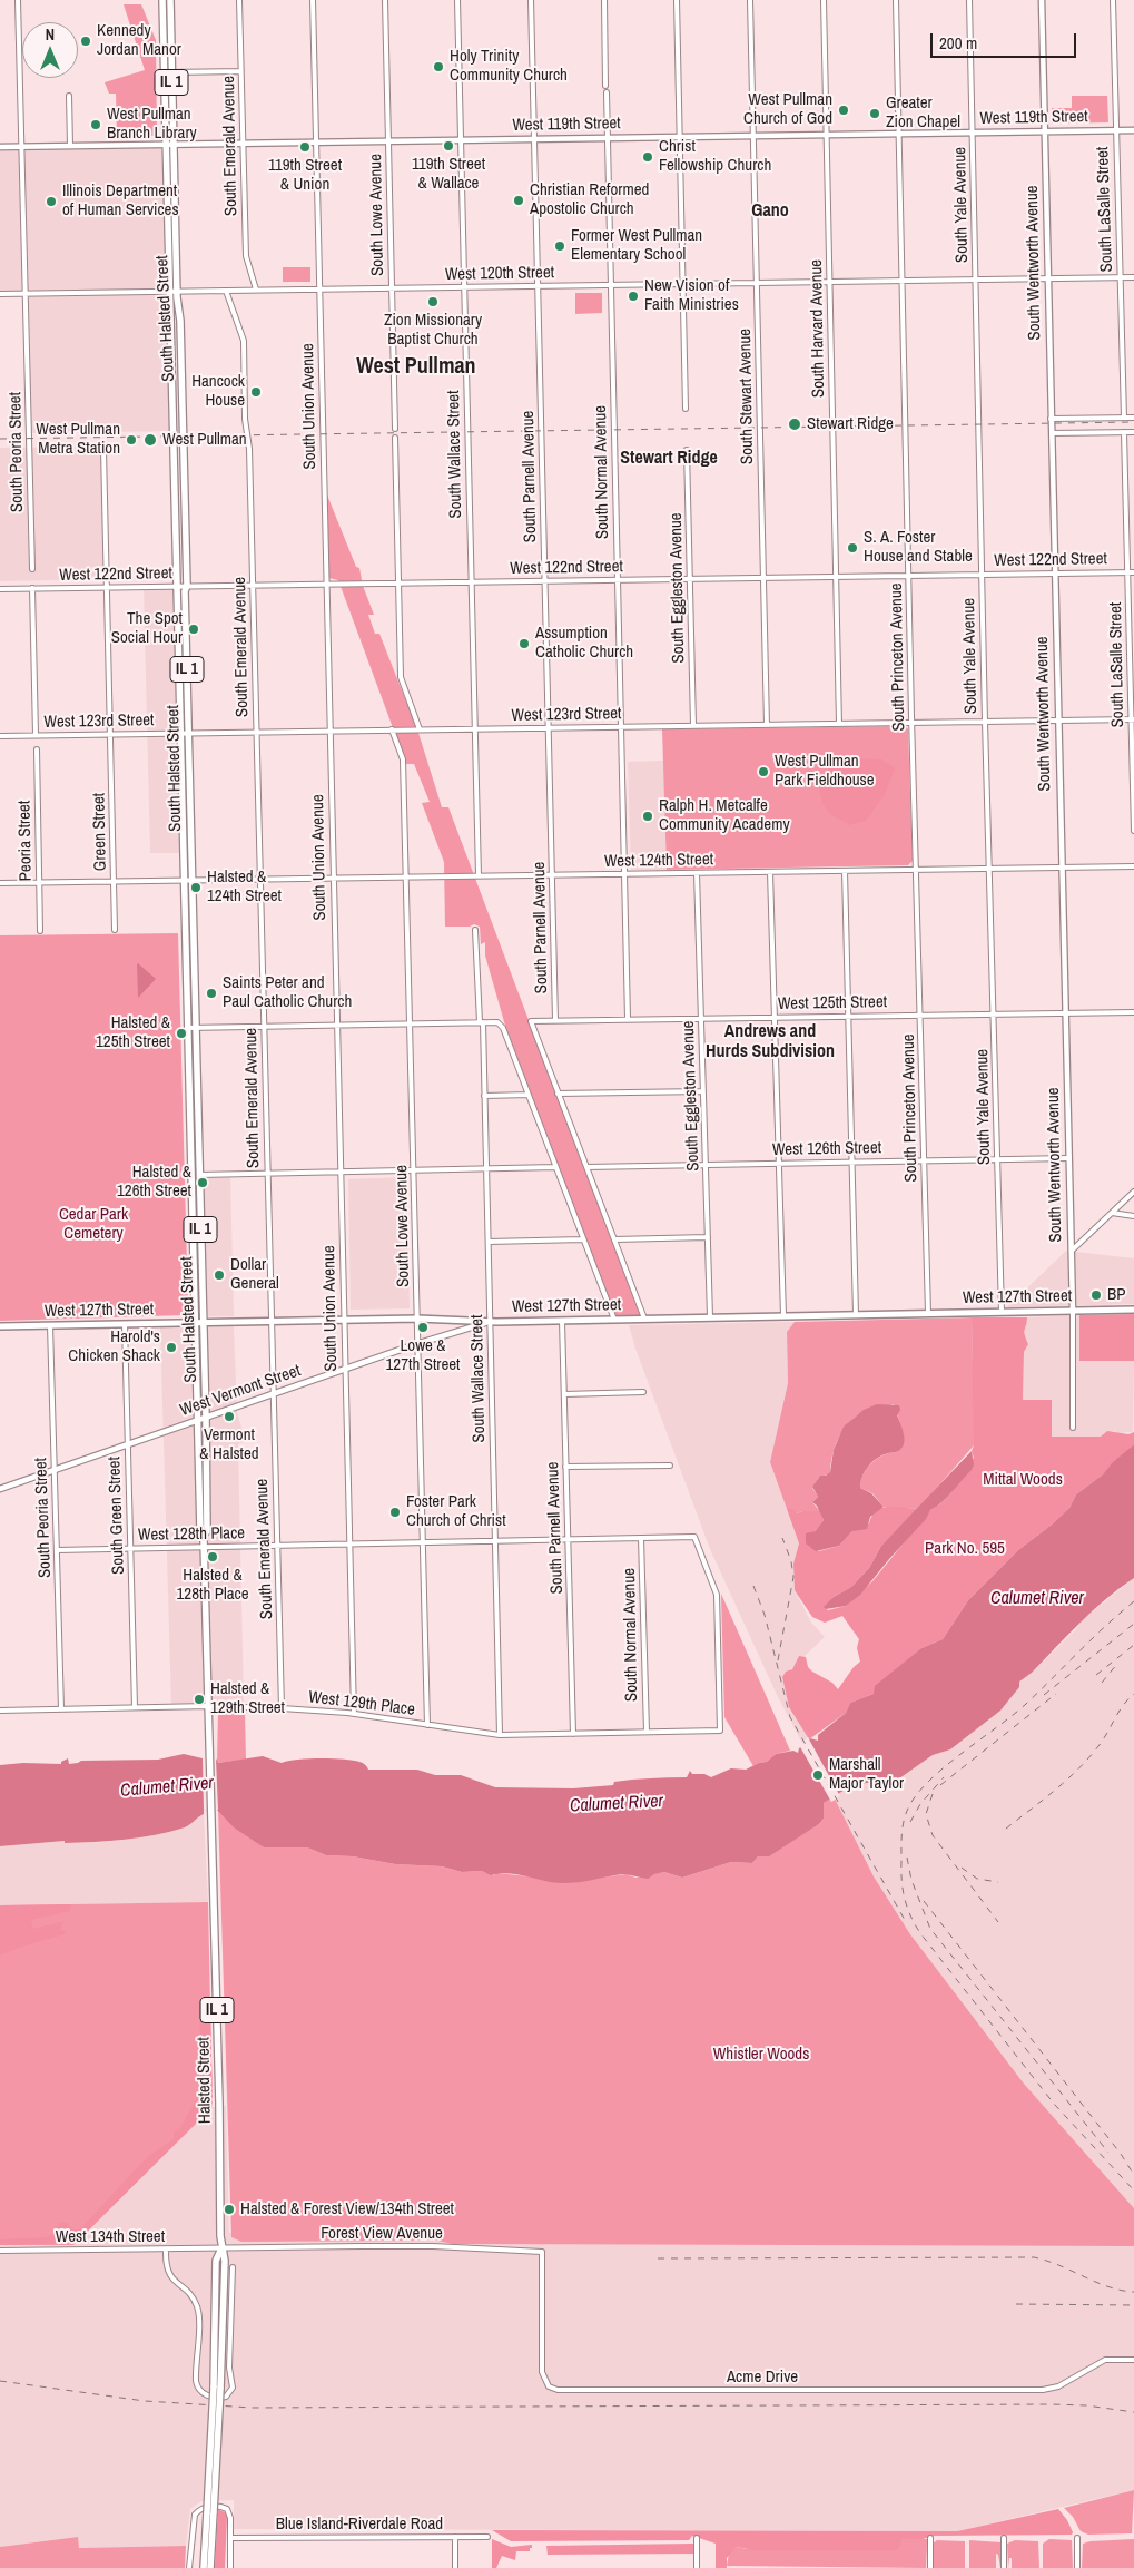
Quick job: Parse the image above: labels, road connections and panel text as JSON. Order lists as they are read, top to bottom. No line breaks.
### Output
{"streets":{"main road":["IL 1","South Halsted Street","West 127th Street","Halsted Street"],"street":["West 119th Street","South Emerald Avenue","South Yale Avenue","South LaSalle Street","South Lowe Avenue","South Wentworth Avenue","West 120th Street","South Harvard Avenue","South Stewart Avenue","South Union Avenue","South Peoria Street","South Wallace Street","South Normal Avenue","South Parnell Avenue","West 122nd Street","South Eggleston Avenue","South Princeton Avenue","West 123rd Street","Green Street","Peoria Street","West 124th Street","West 125th Street","West 126th Street","West Vermont Street","South Green Street","West 128th Place","West 129th Place","Forest View Avenue","West 134th Street","Acme Drive","Blue Island-Riverdale Road"]},"crossings":[["West 119th Street","South Emerald Avenue"],["West 119th Street","South Yale Avenue"],["West 119th Street","South LaSalle Street"],["West 119th Street","South Lowe Avenue"],["West 119th Street","South Wentworth Avenue"],["West 119th Street","South Halsted Street"],["West 119th Street","South Harvard Avenue"],["West 119th Street","South Stewart Avenue"],["West 119th Street","South Union Avenue"],["West 119th Street","South Peoria Street"],["West 119th Street","South Wallace Street"],["West 119th Street","South Normal Avenue"],["West 119th Street","South Parnell Avenue"],["West 119th Street","South Princeton Avenue"],["South Emerald Avenue","West 120th Street"],["South Emerald Avenue","West 122nd Street"],["South Emerald Avenue","West 123rd Street"],["South Emerald Avenue","West 124th Street"],["South Emerald Avenue","West 127th Street"],["South Emerald Avenue","West Vermont Street"],["South Emerald Avenue","West 128th Place"],["South Emerald Avenue","West 129th Place"],["South Yale Avenue","West 120th Street"],["South Yale Avenue","West 122nd Street"],["South Yale Avenue","West 123rd Street"],["South Yale Avenue","West 124th Street"],["South Yale Avenue","West 125th Street"],["South Yale Avenue","West 126th Street"],["South Yale Avenue","West 127th Street"],["South LaSalle Street","West 120th Street"],["South LaSalle Street","West 122nd Street"],["South LaSalle Street","West 123rd Street"],["South Lowe Avenue","West 120th Street"],["South Lowe Avenue","West 123rd Street"],["South Lowe Avenue","West 124th Street"],["South Lowe Avenue","West 127th Street"],["South Lowe Avenue","West Vermont Street"],["South Lowe Avenue","West 128th Place"],["South Lowe Avenue","West 129th Place"],["South Wentworth Avenue","West 120th Street"],["South Wentworth Avenue","West 122nd Street"],["South Wentworth Avenue","West 123rd Street"],["South Wentworth Avenue","West 124th Street"],["South Wentworth Avenue","West 125th Street"],["South Wentworth Avenue","West 126th Street"],["South Wentworth Avenue","West 127th Street"],["West 120th Street","South Halsted Street"],["West 120th Street","South Harvard Avenue"],["West 120th Street","South Stewart Avenue"],["West 120th Street","South Union Avenue"],["West 120th Street","South Peoria Street"],["West 120th Street","South Wallace Street"],["West 120th Street","South Normal Avenue"],["West 120th Street","South Parnell Avenue"],["West 120th Street","South Princeton Avenue"],["South Halsted Street","West 122nd Street"],["South Halsted Street","West 123rd Street"],["South Halsted Street","West 124th Street"],["South Halsted Street","West 127th Street"],["South Halsted Street","West Vermont Street"],["South Halsted Street","West 128th Place"],["South Halsted Street","West 129th Place"],["South Halsted Street","Halsted Street"],["South Harvard Avenue","West 122nd Street"],["South Harvard Avenue","West 123rd Street"],["South Stewart Avenue","West 122nd Street"],["South Stewart Avenue","West 123rd Street"],["South Union Avenue","West 122nd Street"],["South Union Avenue","West 123rd Street"],["South Union Avenue","West 124th Street"],["South Union Avenue","West 127th Street"],["South Union Avenue","West Vermont Street"],["South Union Avenue","West 128th Place"],["South Union Avenue","West 129th Place"],["South Peoria Street","West 127th Street"],["South Peoria Street","West Vermont Street"],["South Peoria Street","West 128th Place"],["South Peoria Street","West 129th Place"],["South Wallace Street","West 122nd Street"],["South Wallace Street","West 123rd Street"],["South Wallace Street","West 124th Street"],["South Wallace Street","West 127th Street"],["South Wallace Street","West Vermont Street"],["South Wallace Street","West 128th Place"],["South Wallace Street","West 129th Place"],["South Normal Avenue","West 122nd Street"],["South Normal Avenue","West 123rd Street"],["South Normal Avenue","West 124th Street"],["South Normal Avenue","West 125th Street"],["South Normal Avenue","West 128th Place"],["South Normal Avenue","West 129th Place"],["South Parnell Avenue","West 122nd Street"],["South Parnell Avenue","West 123rd Street"],["South Parnell Avenue","West 124th Street"],["South Parnell Avenue","West 125th Street"],["South Parnell Avenue","West 127th Street"],["South Parnell Avenue","West 128th Place"],["South Parnell Avenue","West 129th Place"],["West 122nd Street","South Eggleston Avenue"],["West 122nd Street","South Princeton Avenue"],["South Eggleston Avenue","West 123rd Street"],["South Eggleston Avenue","West 124th Street"],["South Eggleston Avenue","West 125th Street"],["South Eggleston Avenue","West 126th Street"],["South Eggleston Avenue","West 127th Street"],["South Princeton Avenue","West 123rd Street"],["South Princeton Avenue","West 124th Street"],["South Princeton Avenue","West 125th Street"],["South Princeton Avenue","West 126th Street"],["South Princeton Avenue","West 127th Street"],["West 123rd Street","Green Street"],["Green Street","West 124th Street"],["Peoria Street","West 124th Street"],["West 127th Street","West Vermont Street"],["West 127th Street","South Green Street"],["West Vermont Street","South Green Street"],["South Green Street","West 128th Place"],["South Green Street","West 129th Place"],["West 128th Place","West 129th Place"],["Halsted Street","Forest View Avenue"],["Halsted Street","West 134th Street"],["Forest View Avenue","West 134th Street"],["Forest View Avenue","Acme Drive"]],"districts":["Gano","West Pullman","Stewart Ridge","Andrews and Hurds Subdivision"],"water":["Calumet River"],"parks":["Cedar Park Cemetery","Mittal Woods","Park No. 595","Whistler Woods"],"places":["Kennedy Jordan Manor","Holy Trinity Community Church","West Pullman Church of God","Greater Zion Chapel","West Pullman Branch Library","119th Street & Wallace","119th Street & Union","Christ Fellowship Church","Christian Reformed Apostolic Church","Illinois Department of Human Services","Former West Pullman Elementary School","New Vision of Faith Ministries","Zion Missionary Baptist Church","Hancock House","Stewart Ridge","West Pullman Metra Station","West Pullman","S. A. Foster House and Stable","The Spot Social Hour","Assumption Catholic Church","West Pullman Park Fieldhouse","Ralph H. Metcalfe Community Academy","Halsted & 124th Street","Saints Peter and Paul Catholic Church","Halsted & 125th Street","Halsted & 126th Street","Dollar General","BP","Lowe & 127th Street","Harold's Chicken Shack","Vermont & Halsted","Foster Park Church of Christ","Halsted & 128th Place","Halsted & 129th Street","Marshall Major Taylor","Halsted & Forest View/134th Street"],"scale_bar":"200 m","north":"top"}
